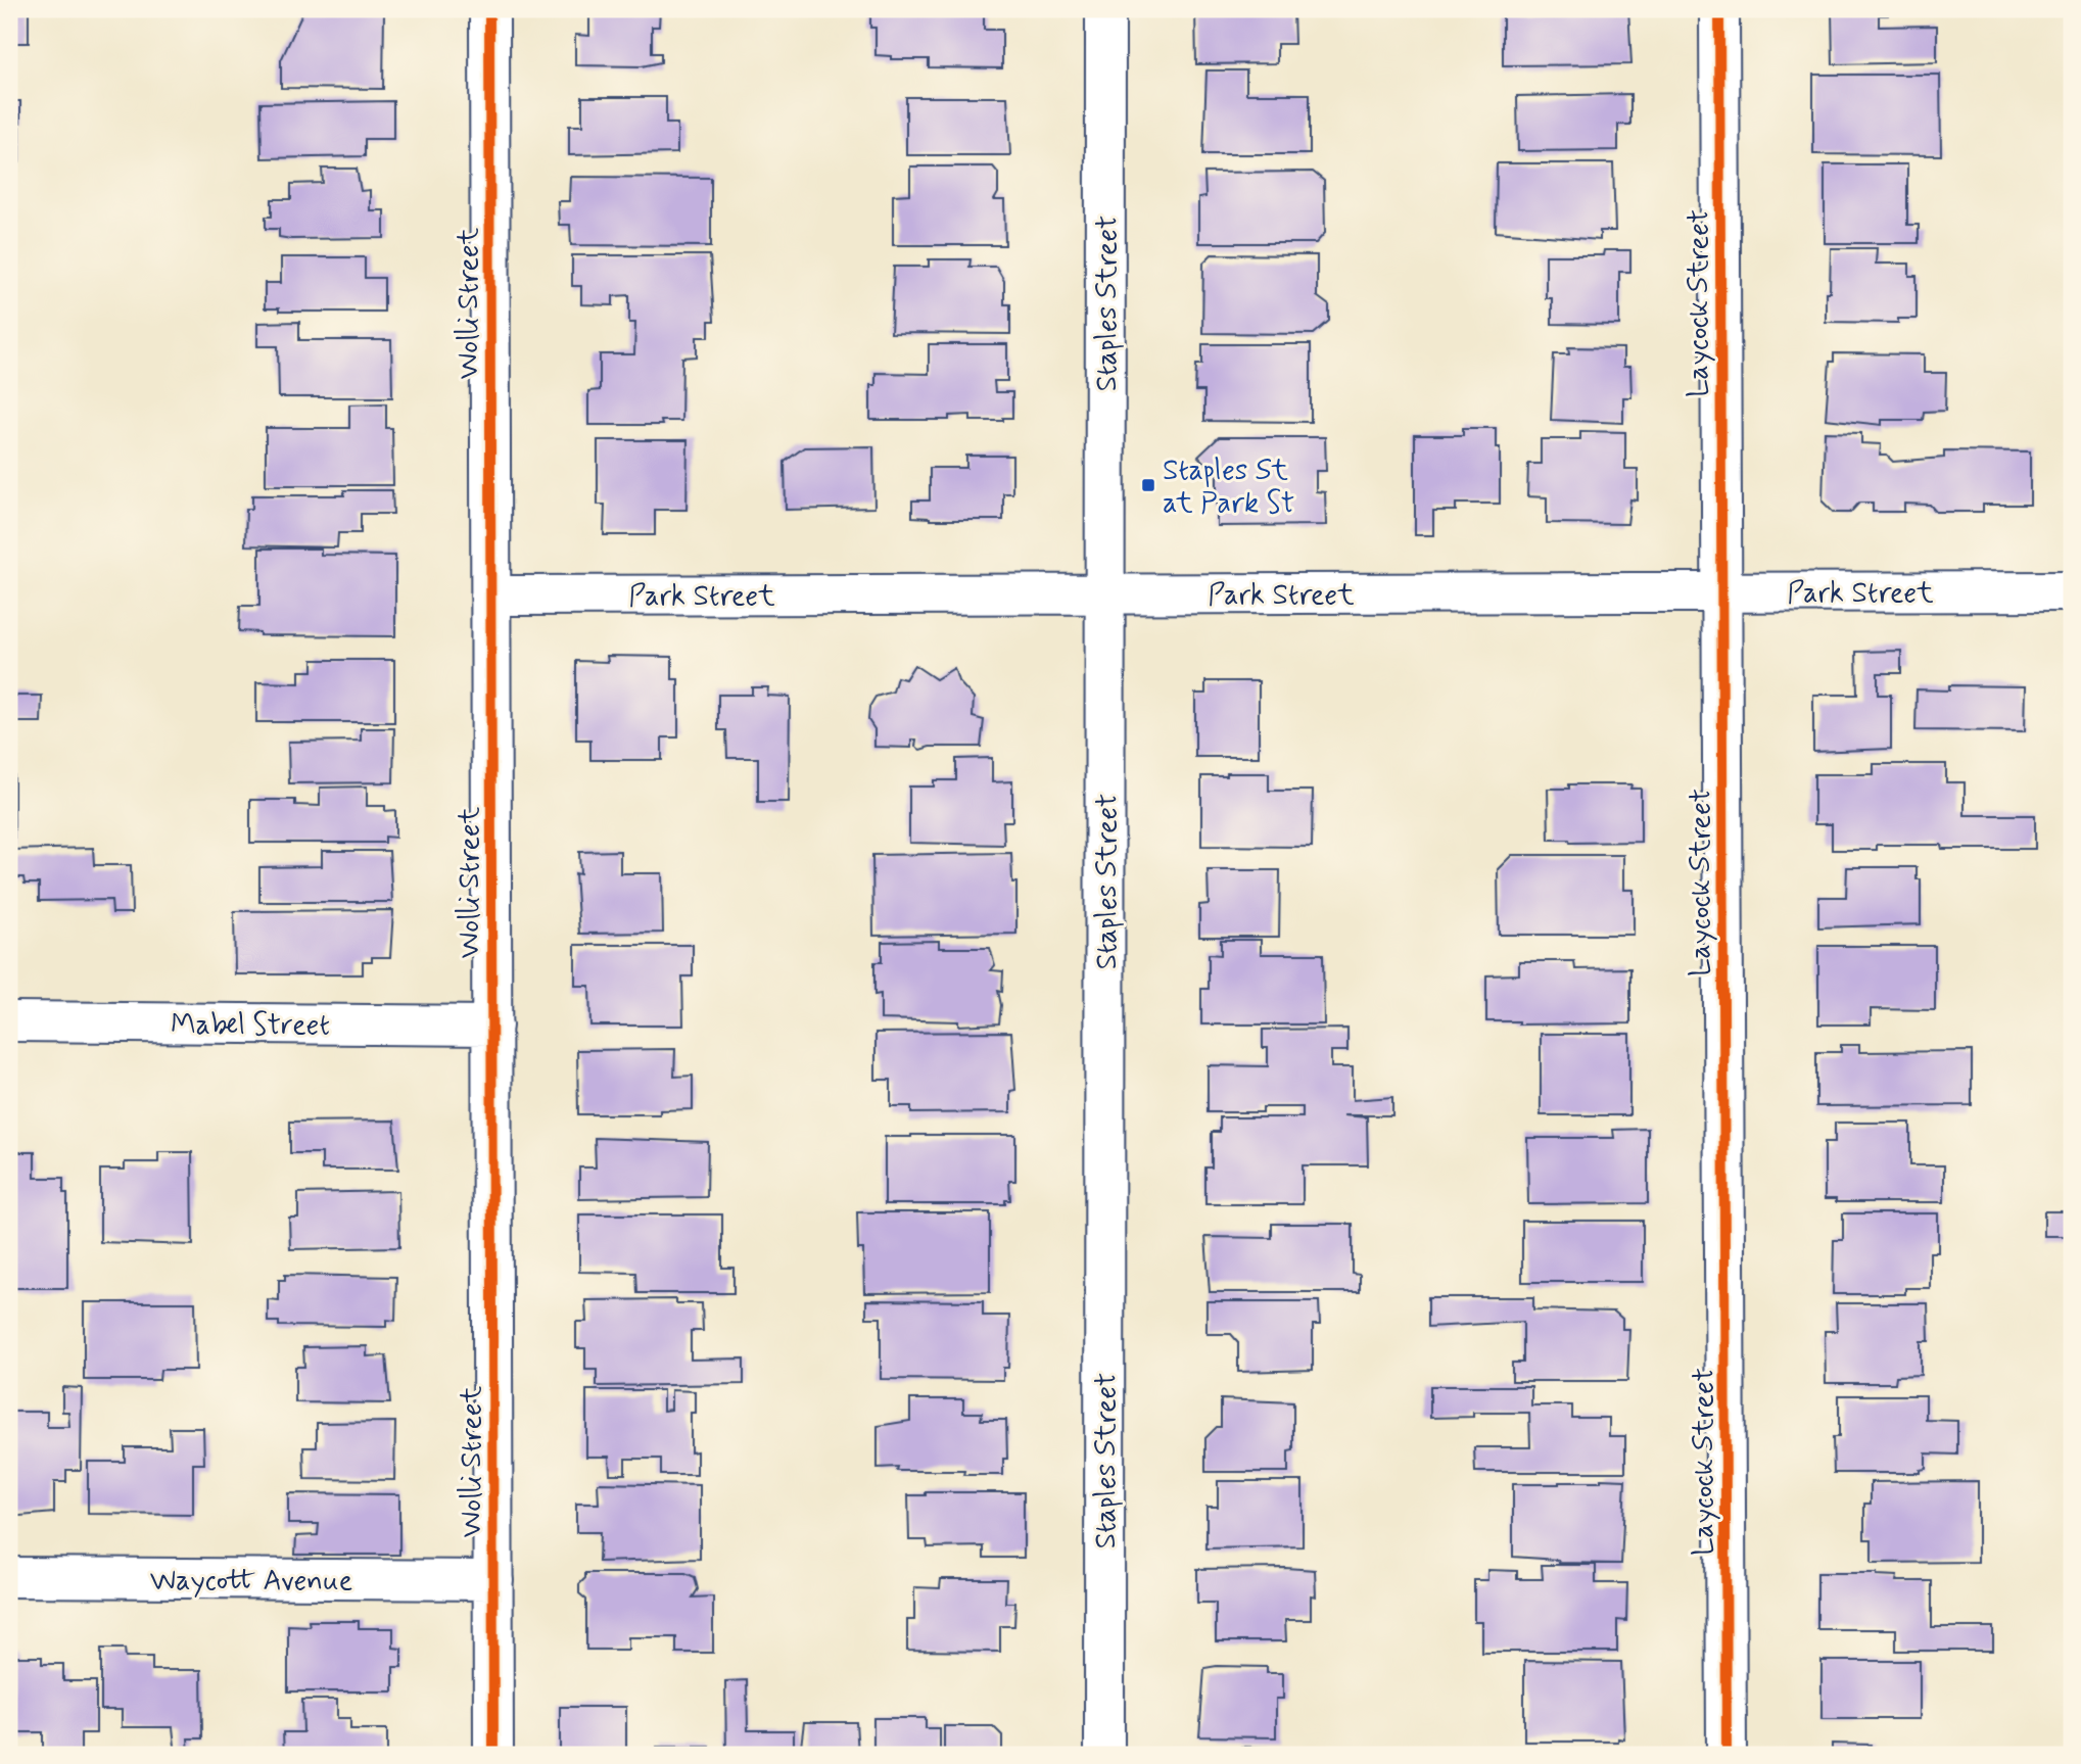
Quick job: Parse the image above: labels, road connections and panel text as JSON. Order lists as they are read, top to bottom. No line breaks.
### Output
{"streets":{"street":["Wolli Street","Staples Street","Laycock Street","Park Street","Mabel Street","Waycott Avenue"]},"crossings":[["Wolli Street","Park Street"],["Wolli Street","Mabel Street"],["Wolli Street","Waycott Avenue"],["Staples Street","Park Street"],["Laycock Street","Park Street"]],"places":{"transit":["Staples St at Park St"]}}
